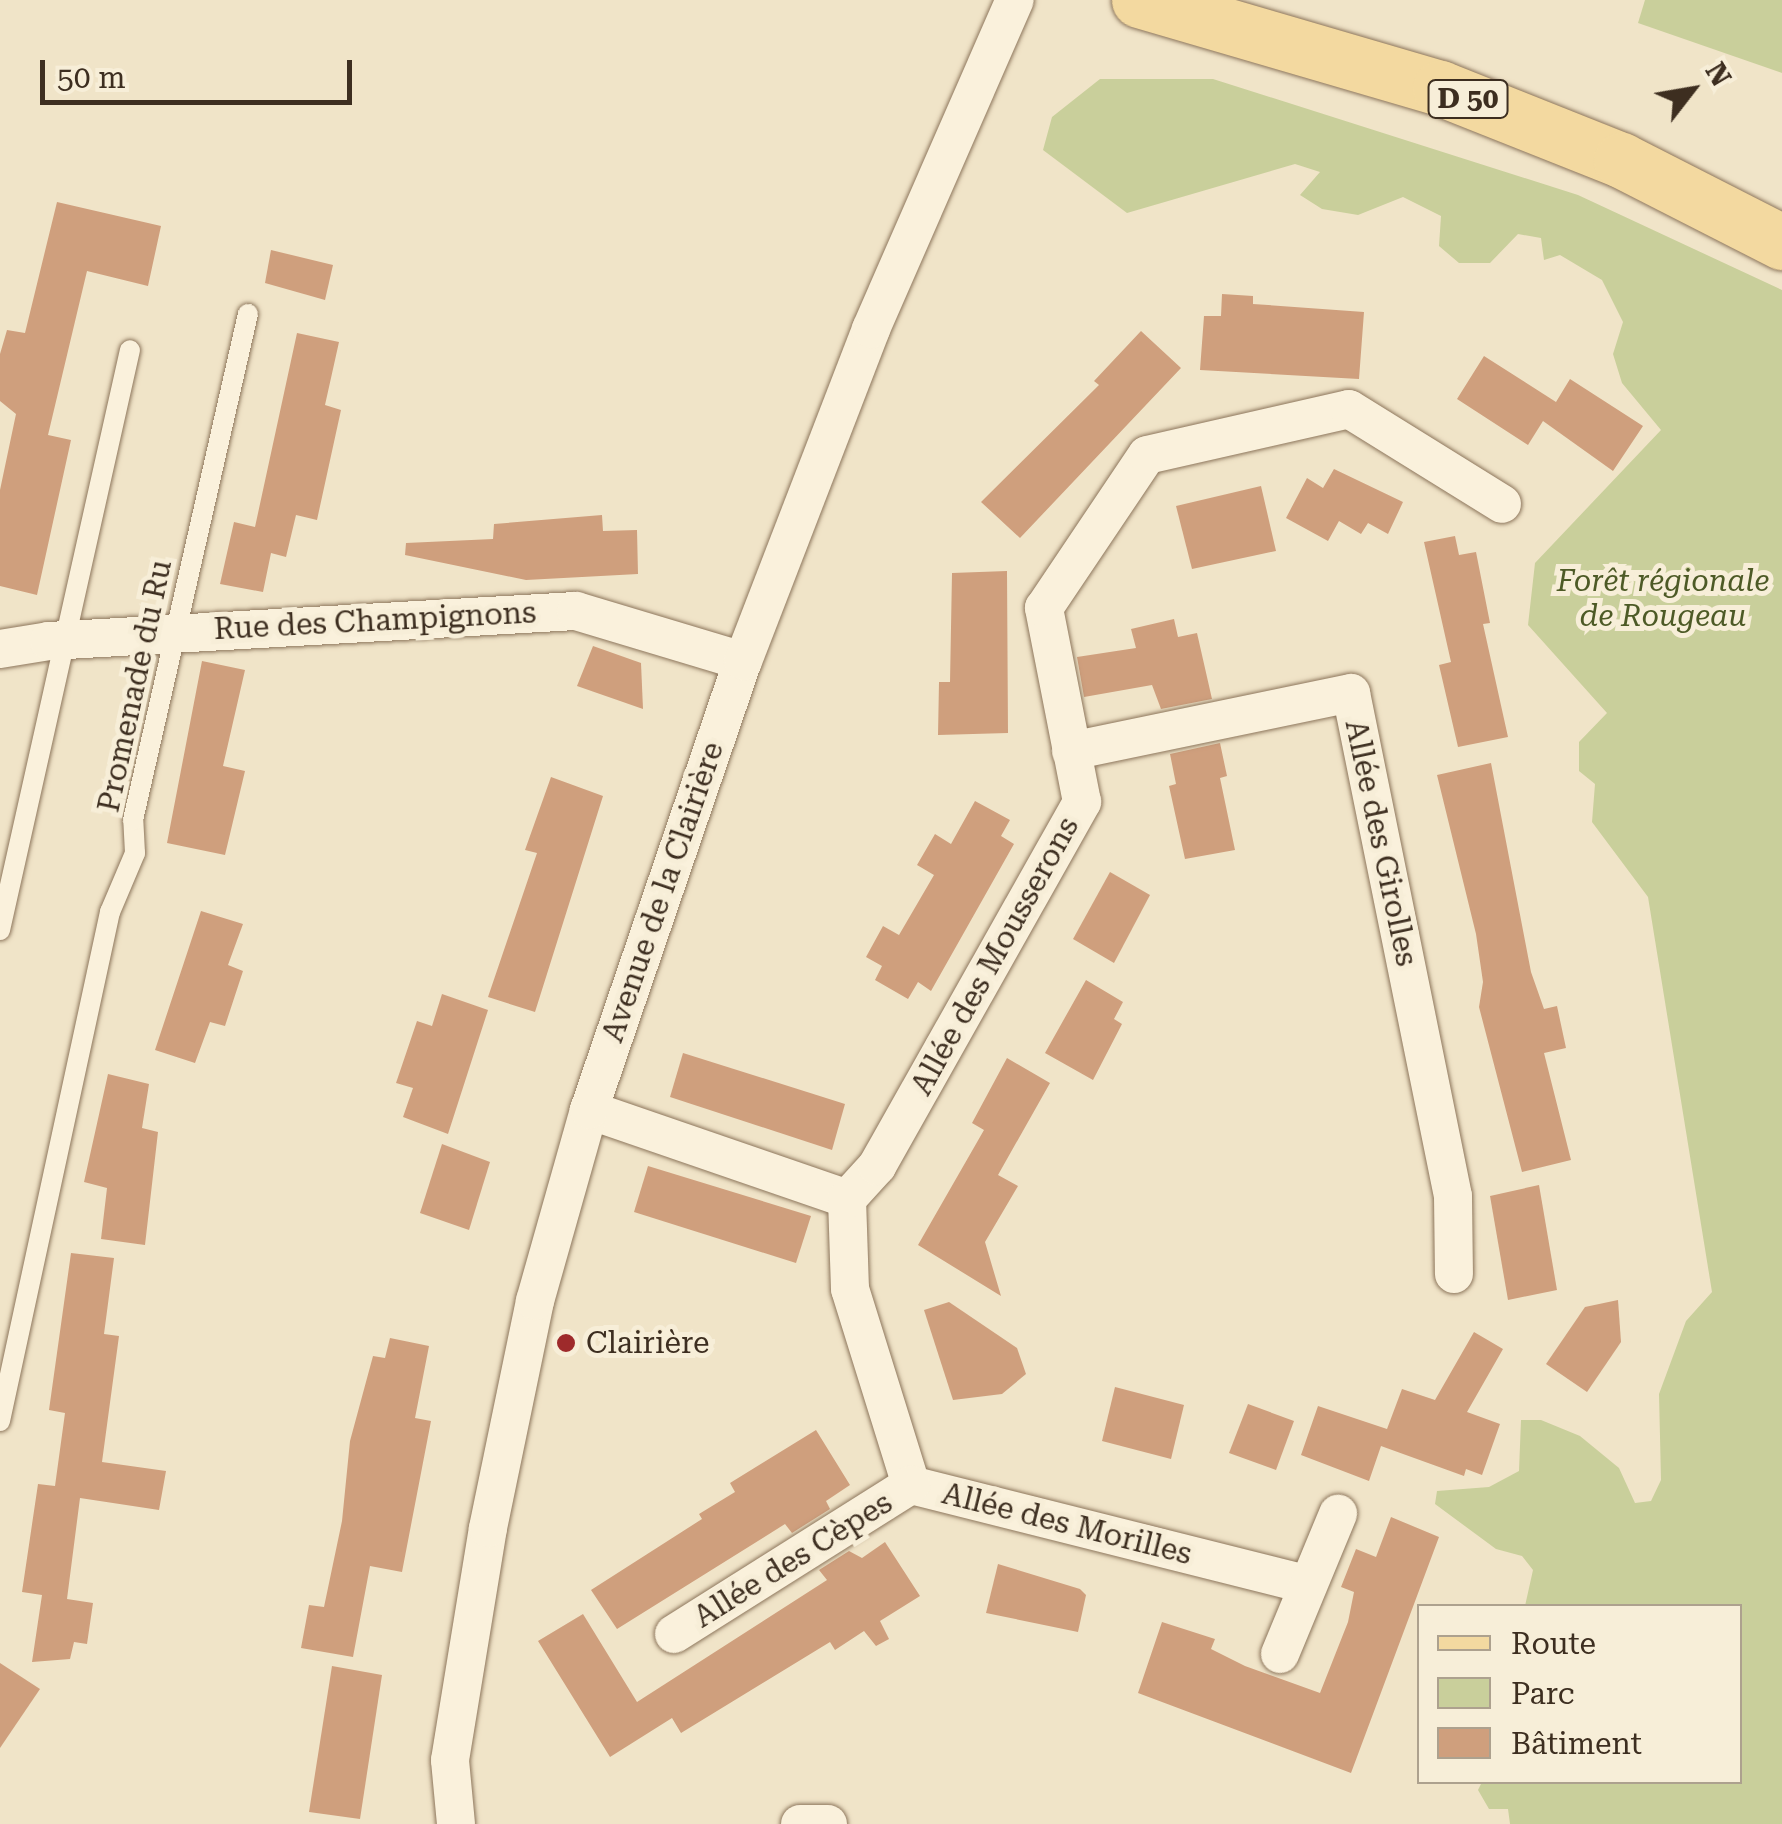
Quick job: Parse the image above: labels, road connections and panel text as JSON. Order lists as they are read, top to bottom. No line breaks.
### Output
{"streets":{"main road":["D 50"],"street":["Rue des Champignons","Allée des Girolles","Avenue de la Clairière","Allée des Mousserons","Allée des Morilles","Allée des Cèpes"],"lane":["Promenade du Ru"]},"crossings":[["Rue des Champignons","Promenade du Ru"],["Rue des Champignons","Avenue de la Clairière"],["Allée des Girolles","Allée des Mousserons"],["Allée des Mousserons","Allée des Morilles"],["Allée des Morilles","Allée des Cèpes"]],"parks":["Forêt régionale de Rougeau"],"places":["Clairière"],"legend":["Route","Parc","Bâtiment"],"scale_bar":"50 m","north":"top right"}
